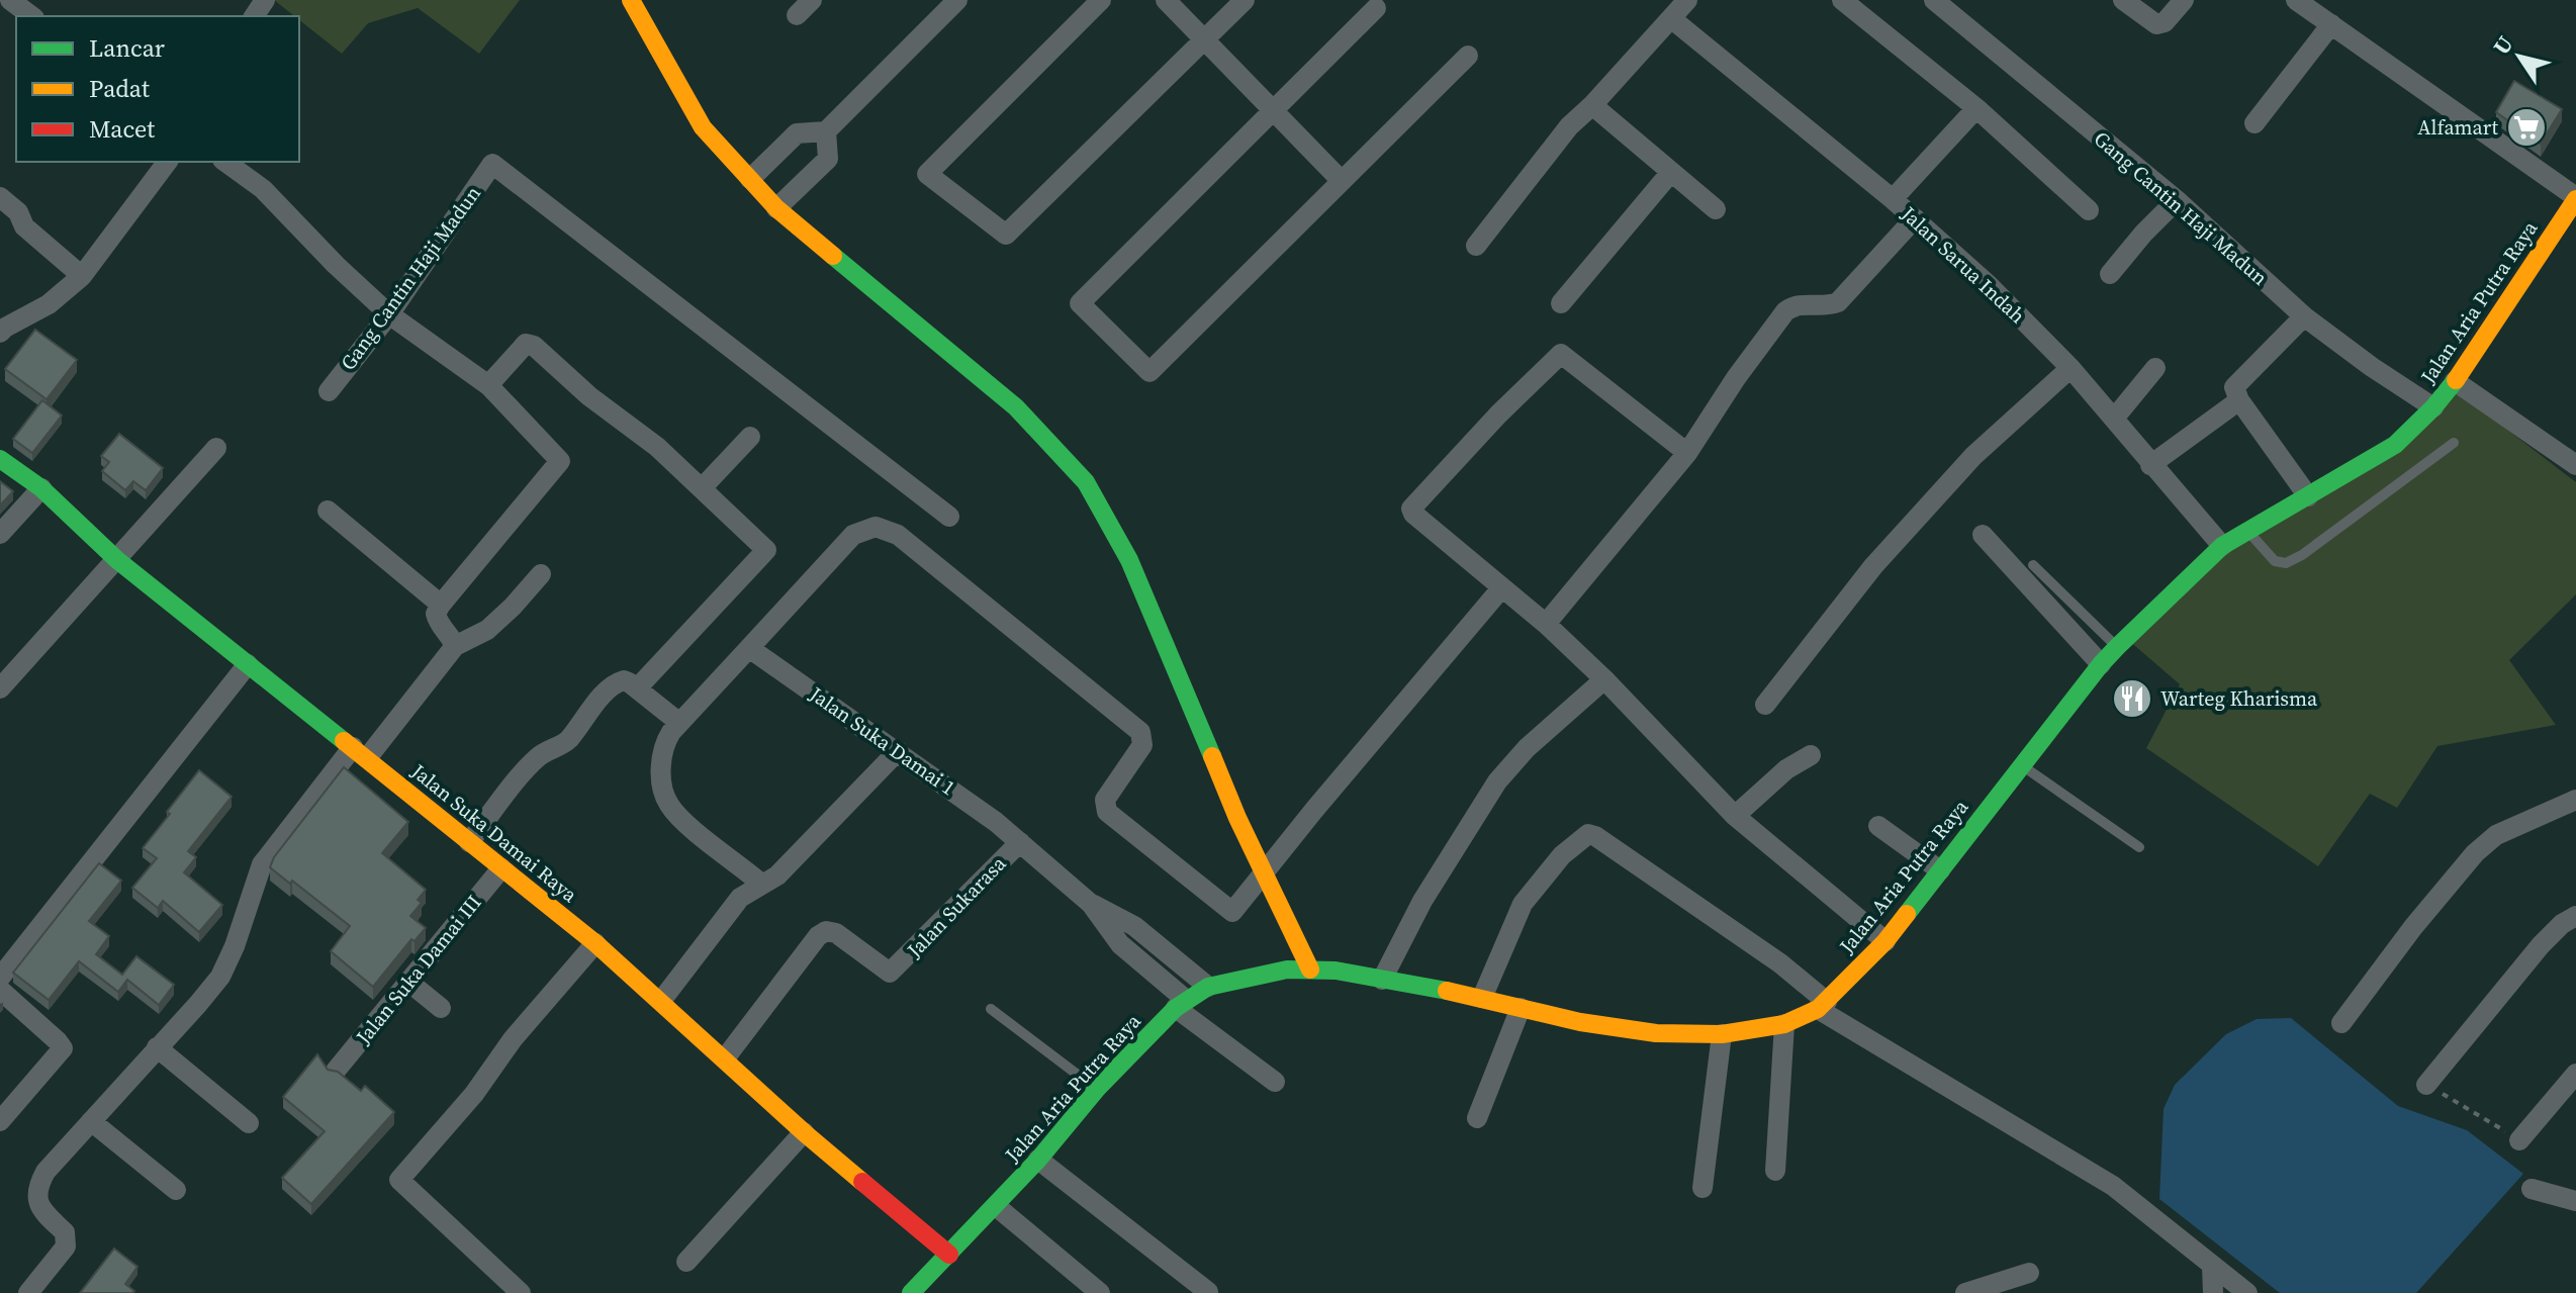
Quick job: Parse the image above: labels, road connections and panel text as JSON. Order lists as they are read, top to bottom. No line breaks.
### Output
{"streets":{"street":["Gang Cantin Haji Madun","Jalan Sarua Indah","Jalan Aria Putra Raya","Jalan Suka Damai 1","Jalan Suka Damai Raya","Jalan Sukarasa","Jalan Suka Damai III"]},"crossings":[["Gang Cantin Haji Madun","Jalan Aria Putra Raya"],["Jalan Sarua Indah","Jalan Aria Putra Raya"],["Jalan Aria Putra Raya","Jalan Suka Damai 1"],["Jalan Aria Putra Raya","Jalan Suka Damai Raya"],["Jalan Suka Damai 1","Jalan Sukarasa"],["Jalan Suka Damai Raya","Jalan Sukarasa"],["Jalan Suka Damai Raya","Jalan Suka Damai III"]],"places":{"supermarket":["Alfamart"],"restaurant":["Warteg Kharisma"]},"legend":["Lancar","Padat","Macet"],"north":"top left"}
